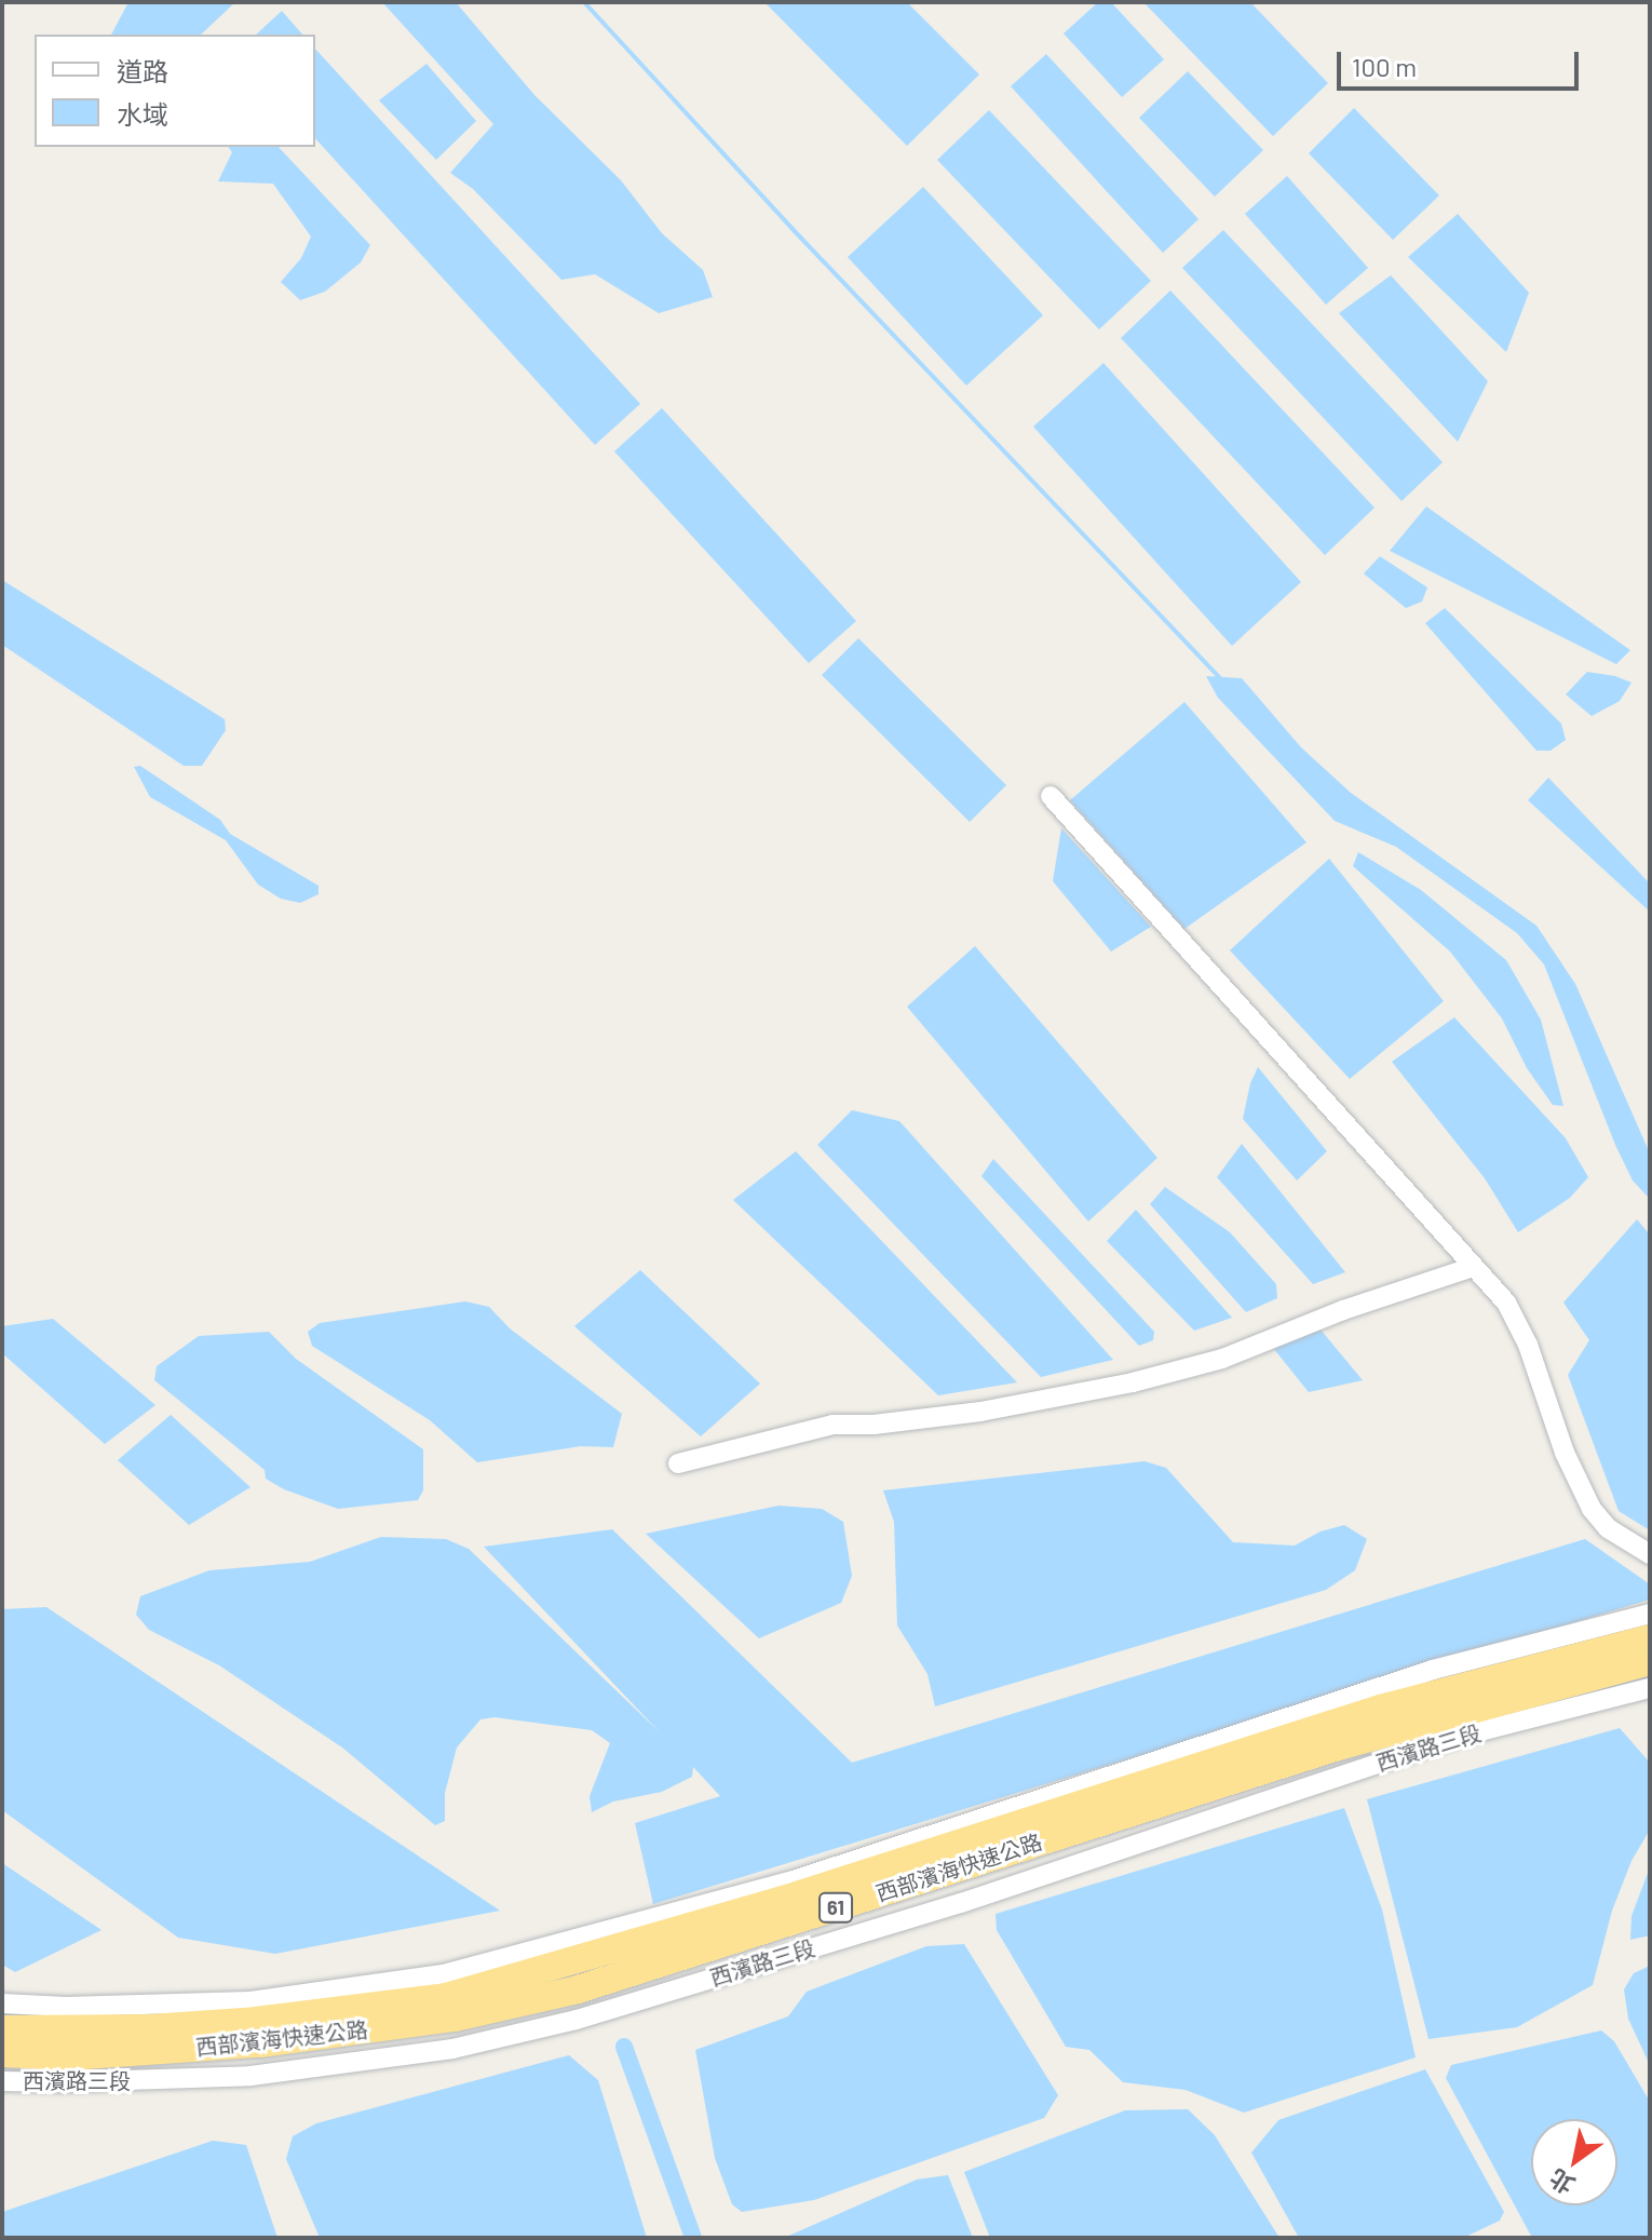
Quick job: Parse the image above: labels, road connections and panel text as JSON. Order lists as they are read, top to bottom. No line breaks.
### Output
{"streets":{"highway":["西部濱海快速公路","61"],"street":["西濱路三段"]},"legend":["道路","水域"],"scale_bar":"100 m","north":"bottom left"}
